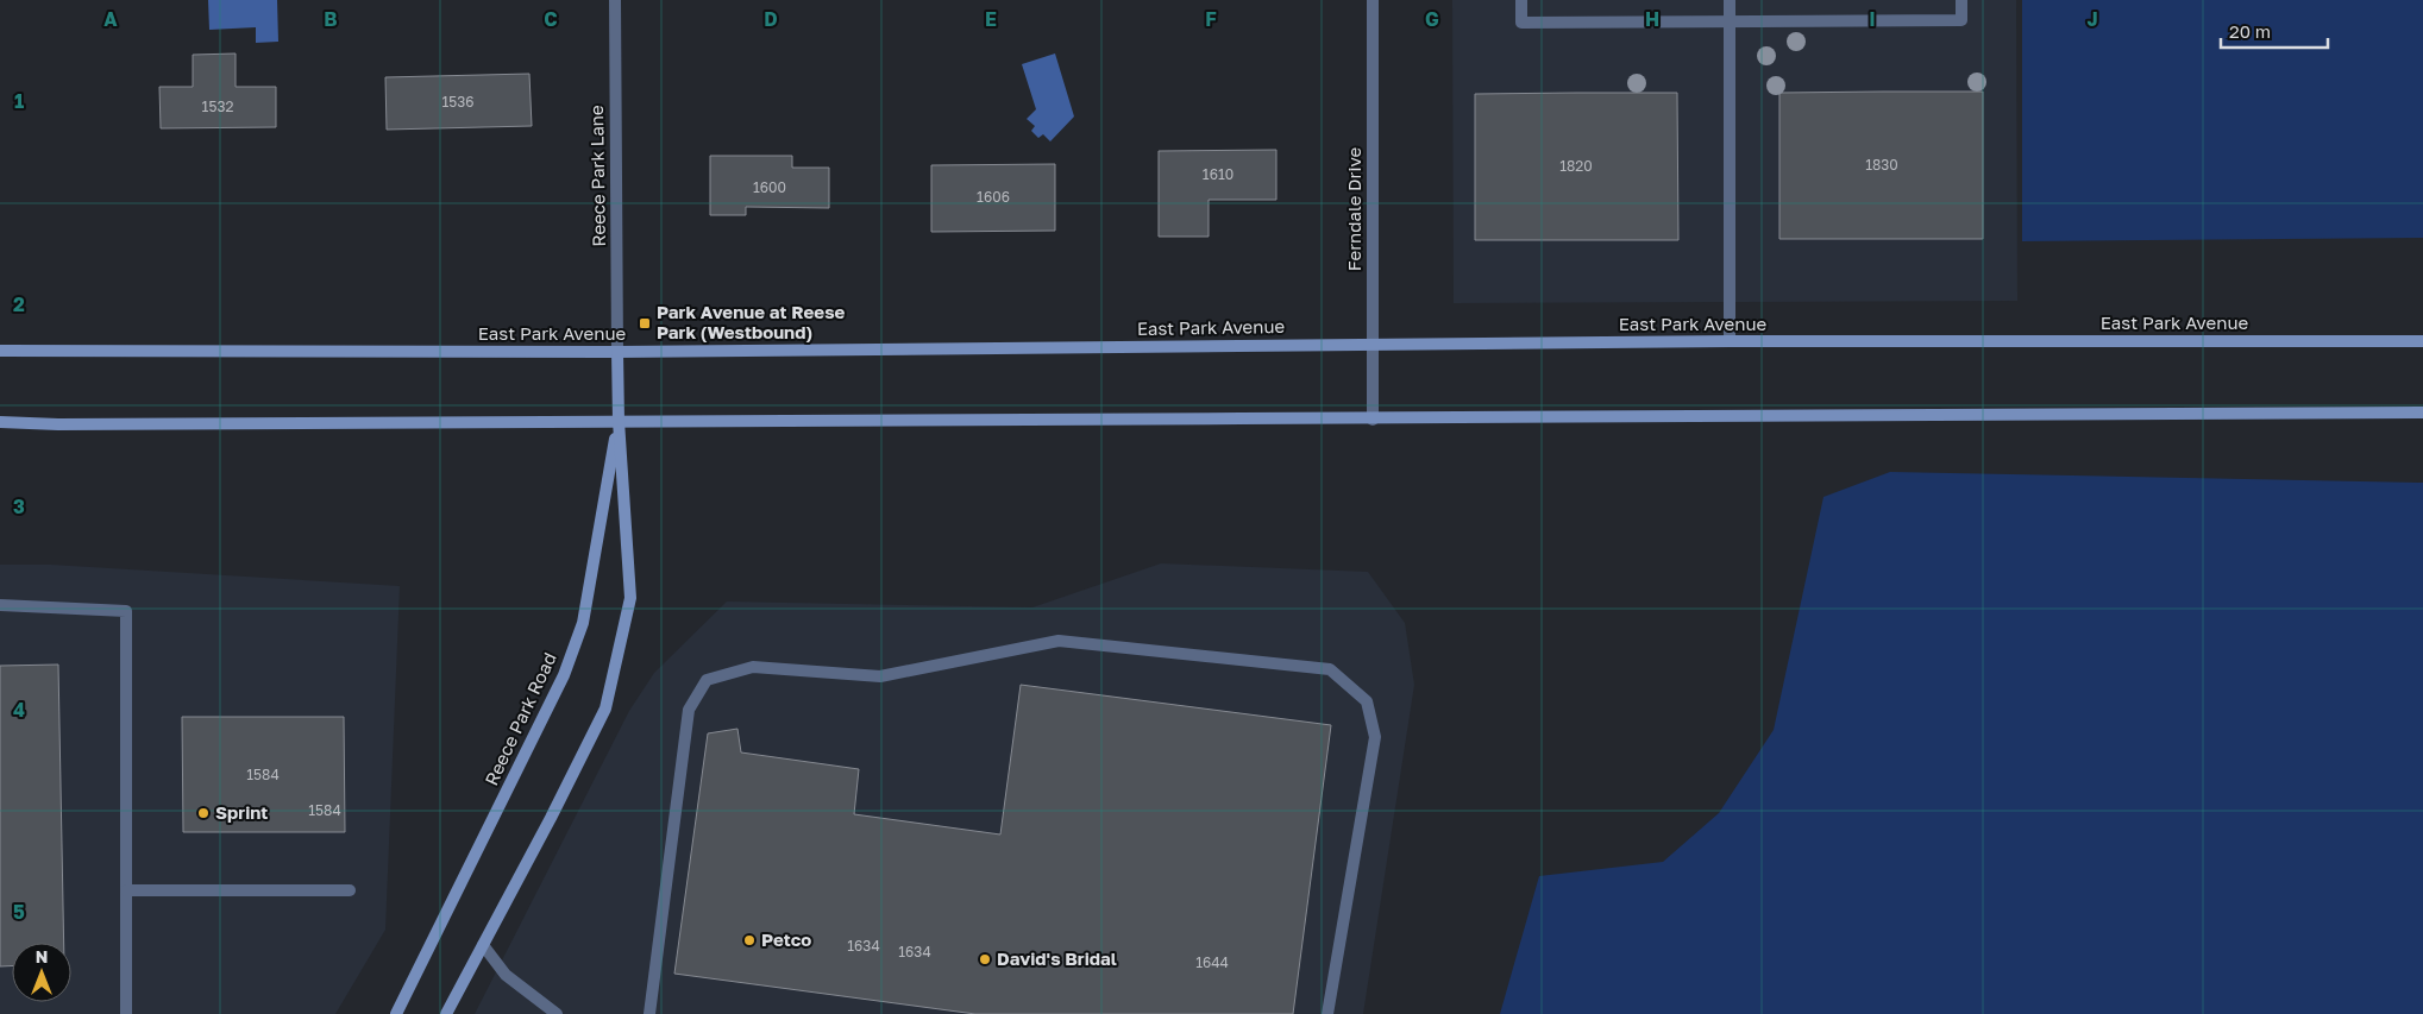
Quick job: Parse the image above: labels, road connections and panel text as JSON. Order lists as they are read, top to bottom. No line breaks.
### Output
{"streets":{"main road":["East Park Avenue","Reece Park Road"],"street":["Reece Park Lane","Ferndale Drive"]},"crossings":[["Reece Park Lane","East Park Avenue"],["Reece Park Lane","Reece Park Road"],["Ferndale Drive","East Park Avenue"],["East Park Avenue","Reece Park Road"]],"places":{"transit":["Park Avenue at Reese Park (Westbound)"],"other":["Sprint","Petco","David's Bridal"]},"house_numbers":["1536","1532","1830","1820","1610","1600","1606","1584","1584","1634","1634","1644"],"scale_bar":"20 m","north":"top","grid":{"columns":["A","B","C","D","E","F","G","H","I","J"],"rows":["1","2","3","4","5"]}}
